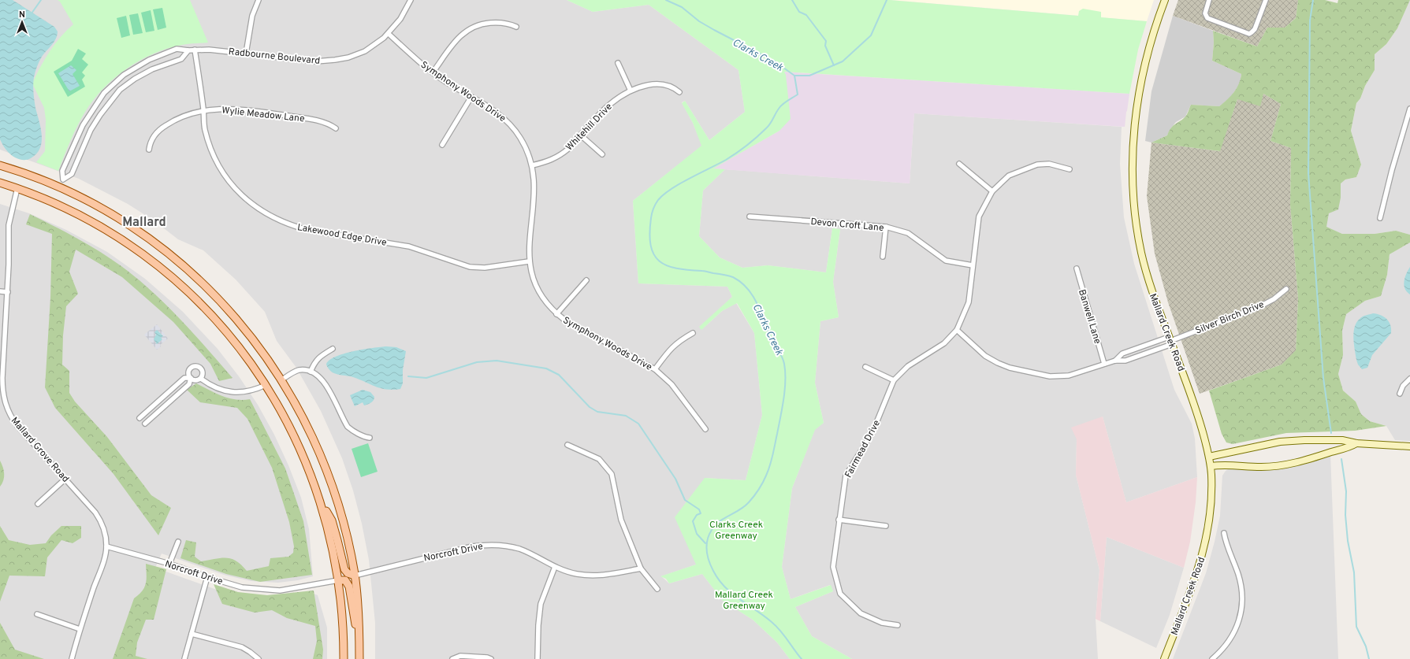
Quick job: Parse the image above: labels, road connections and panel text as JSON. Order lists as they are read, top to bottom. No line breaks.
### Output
{"streets":{"main road":["Mallard Creek Road"],"street":["Radbourne Boulevard","Symphony Woods Drive","Wylie Meadow Lane","Whitehill Drive","Devon Croft Lane","Lakewood Edge Drive","Banwell Lane","Silver Birch Drive","Fairmead Drive","Mallard Grove Road","Norcroft Drive"]},"crossings":[["Radbourne Boulevard","Symphony Woods Drive"],["Radbourne Boulevard","Lakewood Edge Drive"],["Symphony Woods Drive","Whitehill Drive"],["Symphony Woods Drive","Lakewood Edge Drive"],["Wylie Meadow Lane","Lakewood Edge Drive"],["Devon Croft Lane","Fairmead Drive"],["Banwell Lane","Silver Birch Drive"],["Silver Birch Drive","Mallard Creek Road"],["Silver Birch Drive","Fairmead Drive"],["Mallard Grove Road","Norcroft Drive"]],"districts":["Mallard"],"water":["Clarks Creek"],"parks":["Clarks Creek Greenway","Mallard Creek Greenway"],"north":"top"}
